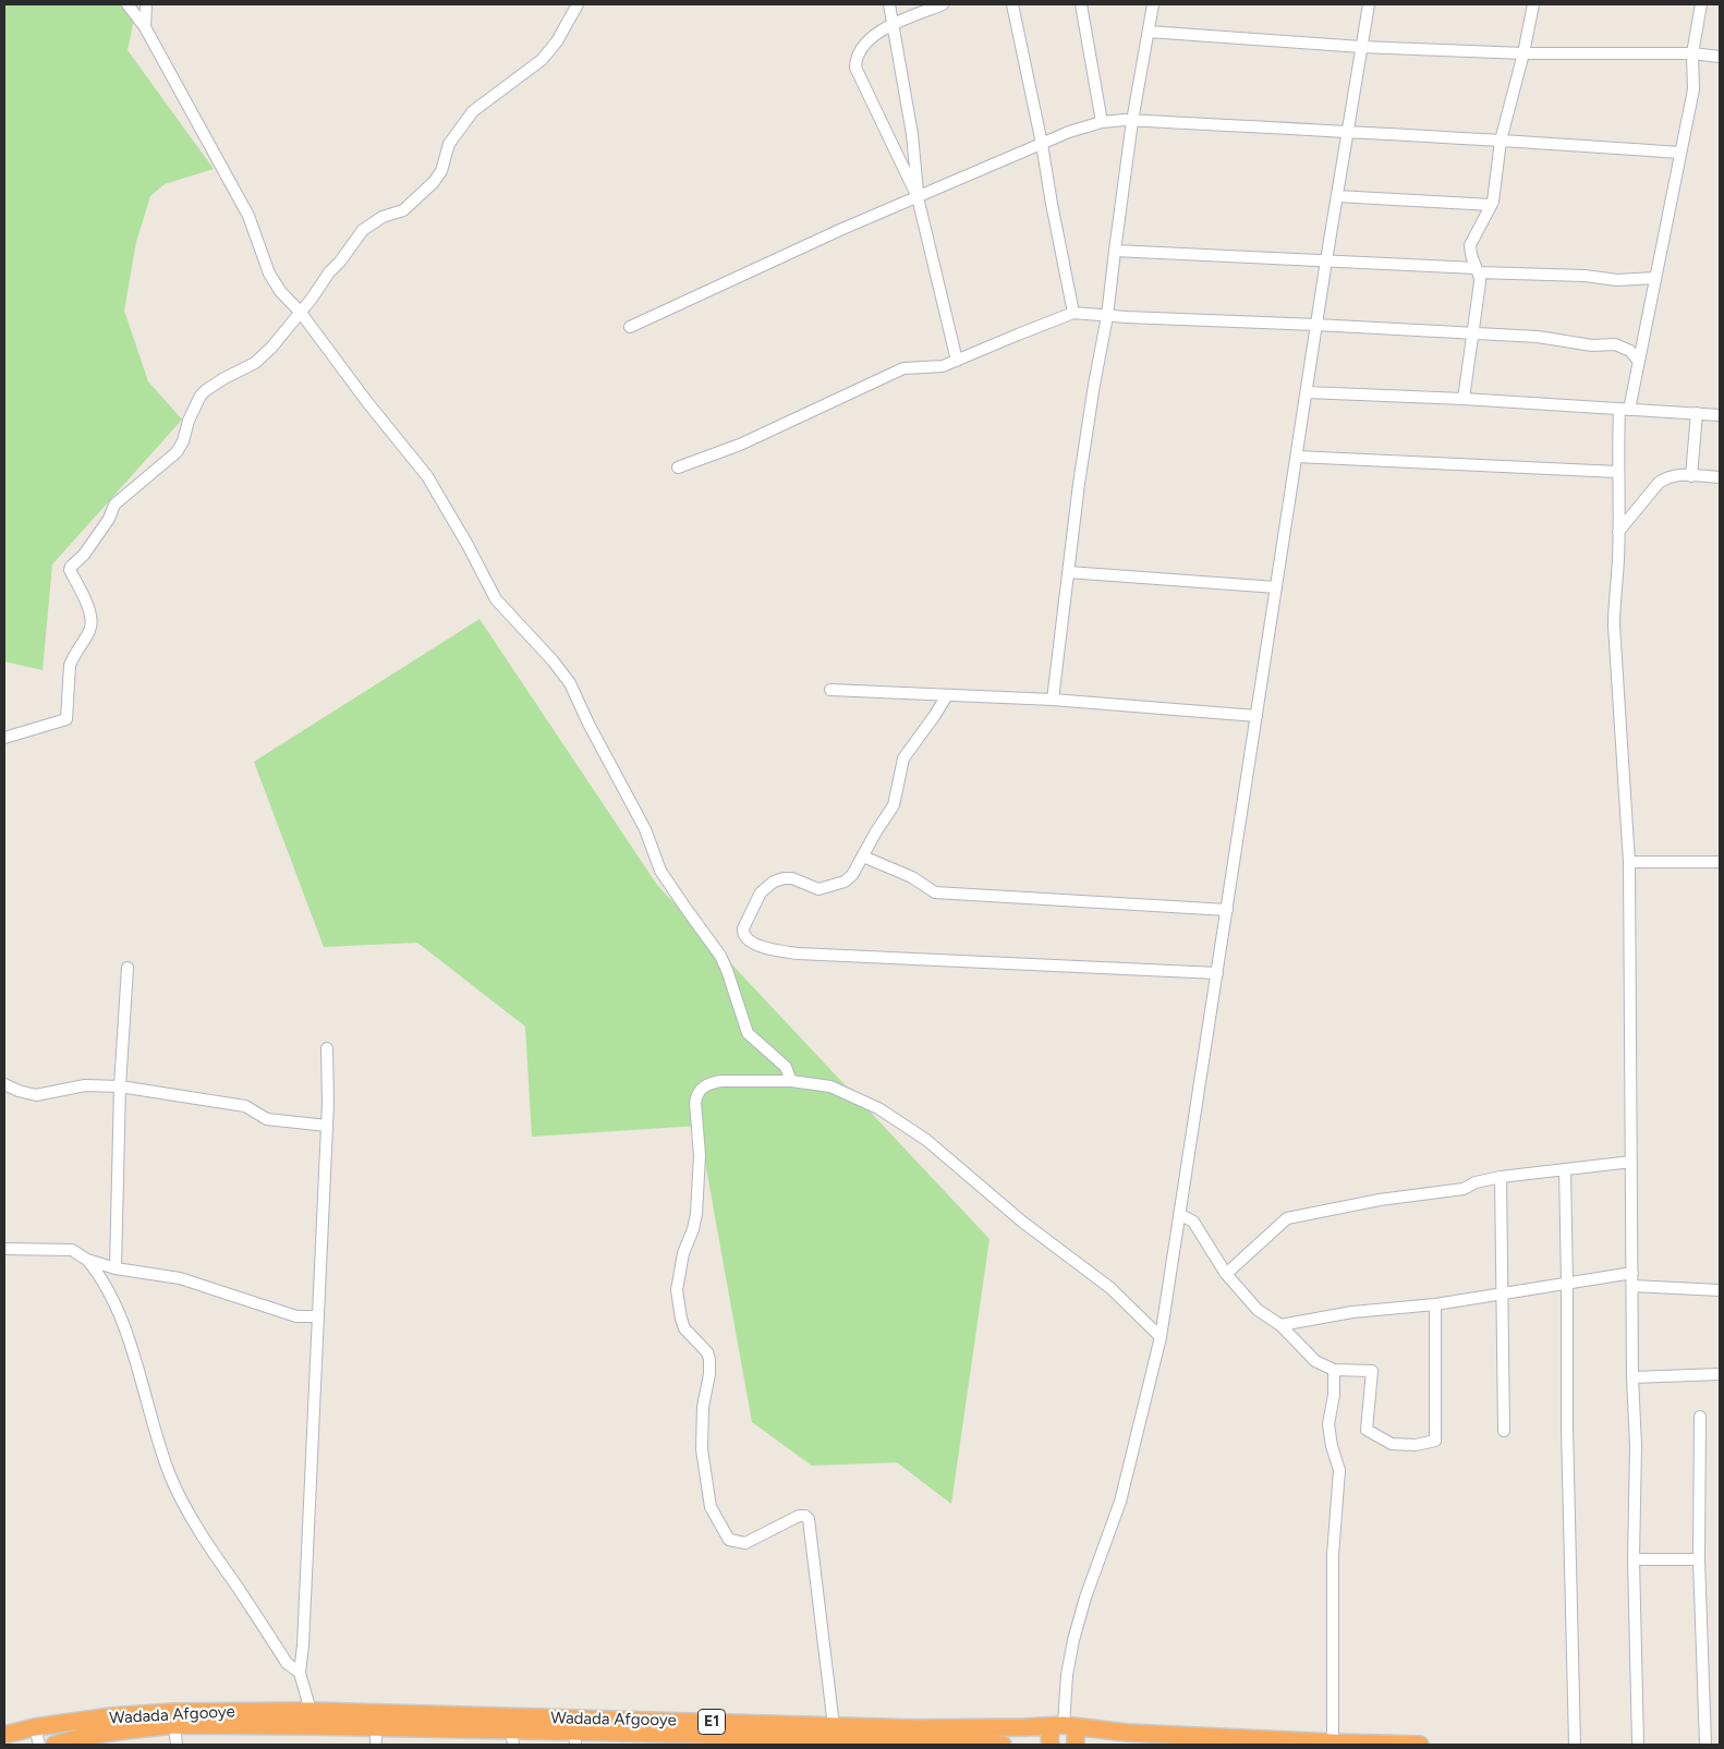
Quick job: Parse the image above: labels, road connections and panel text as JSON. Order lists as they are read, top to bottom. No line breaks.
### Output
{"streets":{"highway":["Wadada Afgooye","E1"]}}
